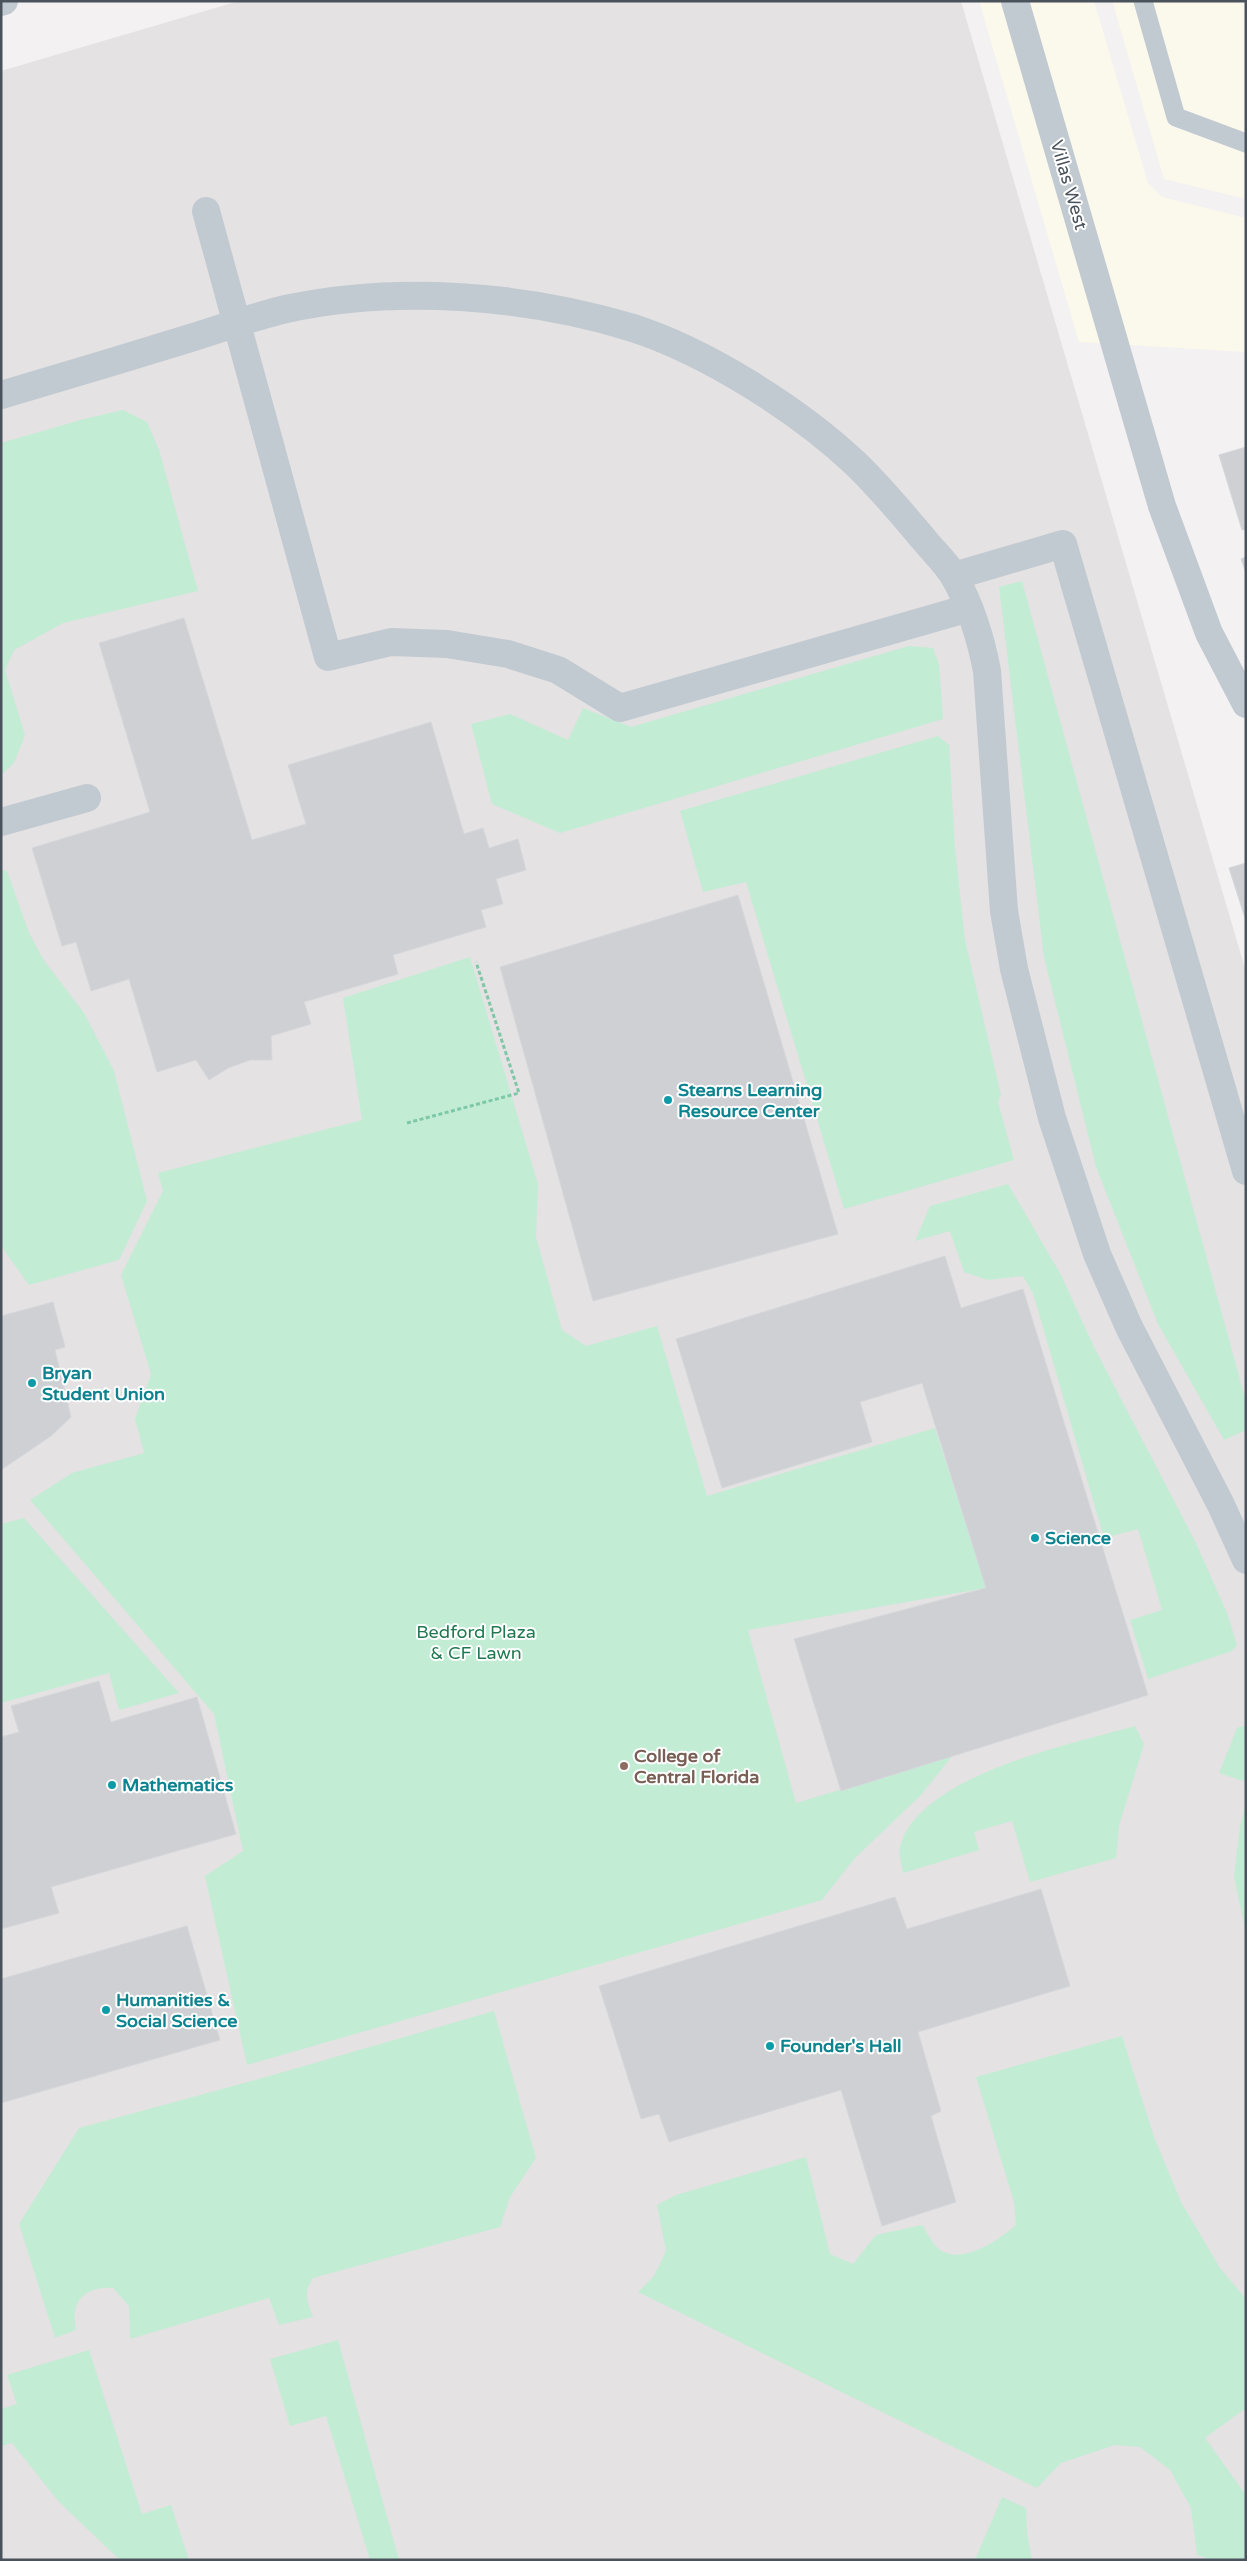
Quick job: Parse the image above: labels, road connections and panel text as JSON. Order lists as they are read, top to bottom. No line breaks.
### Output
{"streets":{"street":["Villas West"]},"parks":["Bedford Plaza & CF Lawn"],"places":["Stearns Learning Resource Center","Bryan Student Union","Science","College of Central Florida","Mathematics","Humanities & Social Science","Founder's Hall"]}
